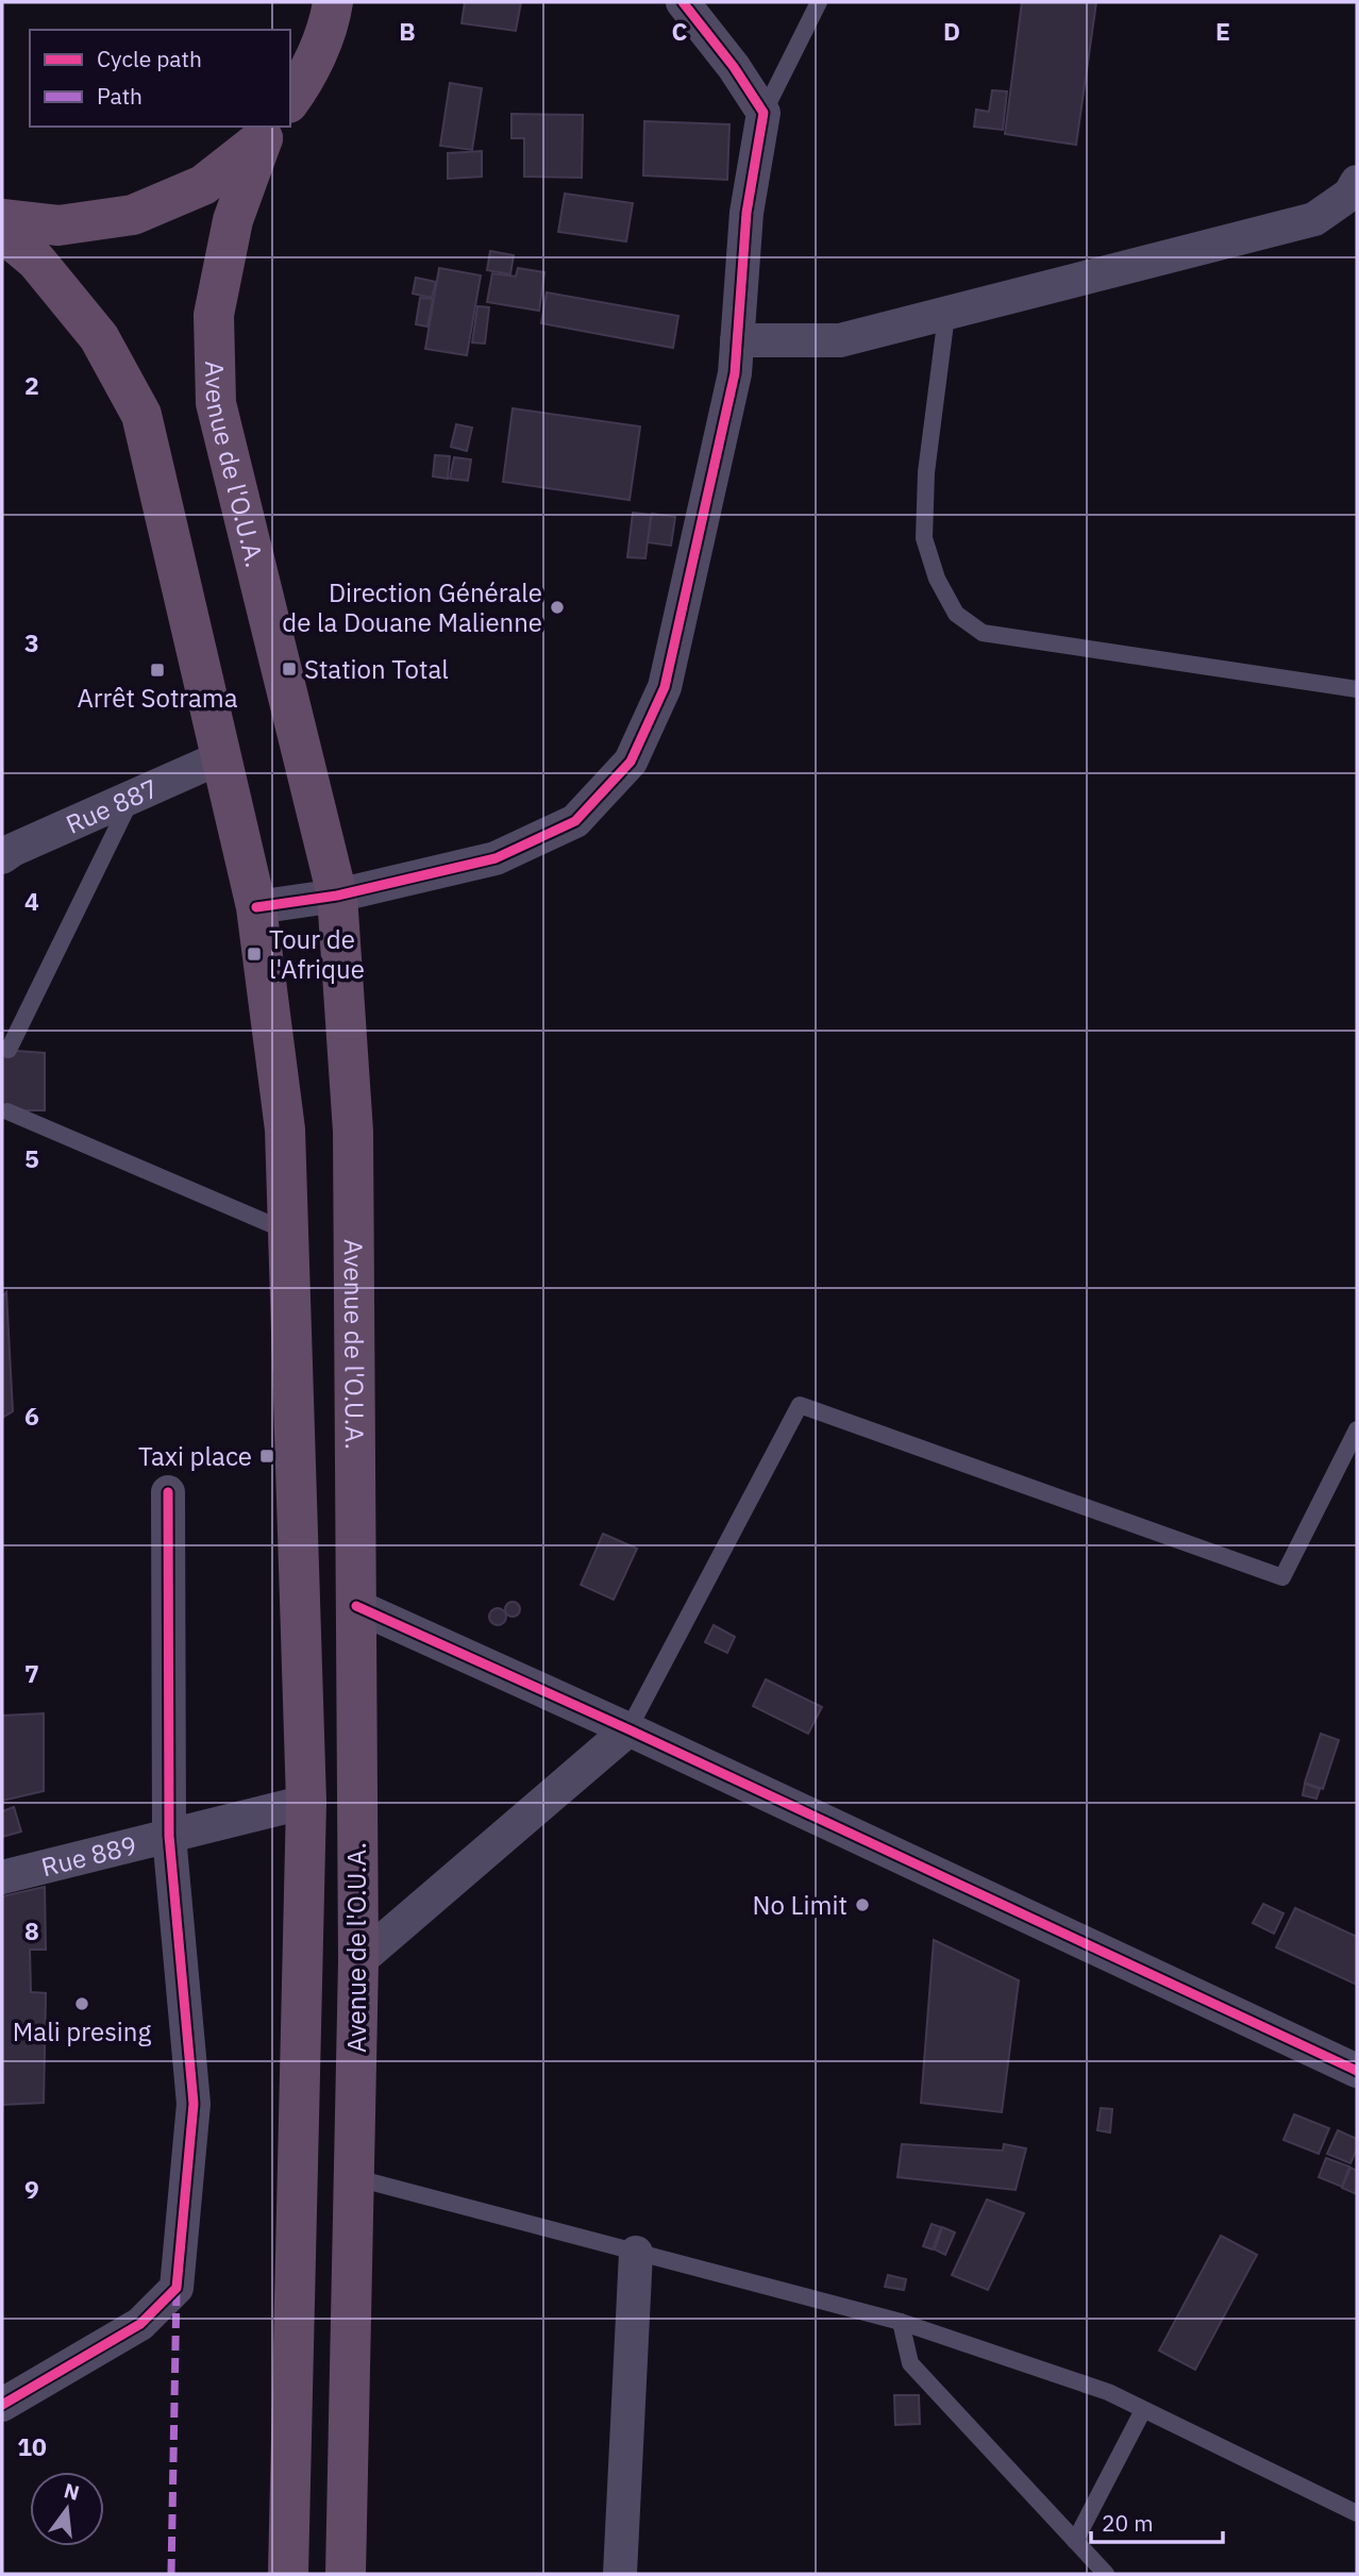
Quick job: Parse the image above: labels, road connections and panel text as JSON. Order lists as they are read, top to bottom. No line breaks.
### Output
{"streets":{"highway":["Avenue de l'O.U.A."],"street":["Rue 887","Rue 889"]},"crossings":[["Avenue de l'O.U.A.","Rue 887"],["Avenue de l'O.U.A.","Rue 889"]],"places":{"other":["Direction Générale de la Douane Malienne","No Limit","Mali presing"],"transit":["Station Total","Arrêt Sotrama","Tour de l'Afrique","Taxi place"]},"legend":["Cycle path","Path"],"scale_bar":"20 m","north":"top","grid":{"columns":["B","C","D","E"],"rows":["2","3","4","5","6","7","8","9","10"]}}
